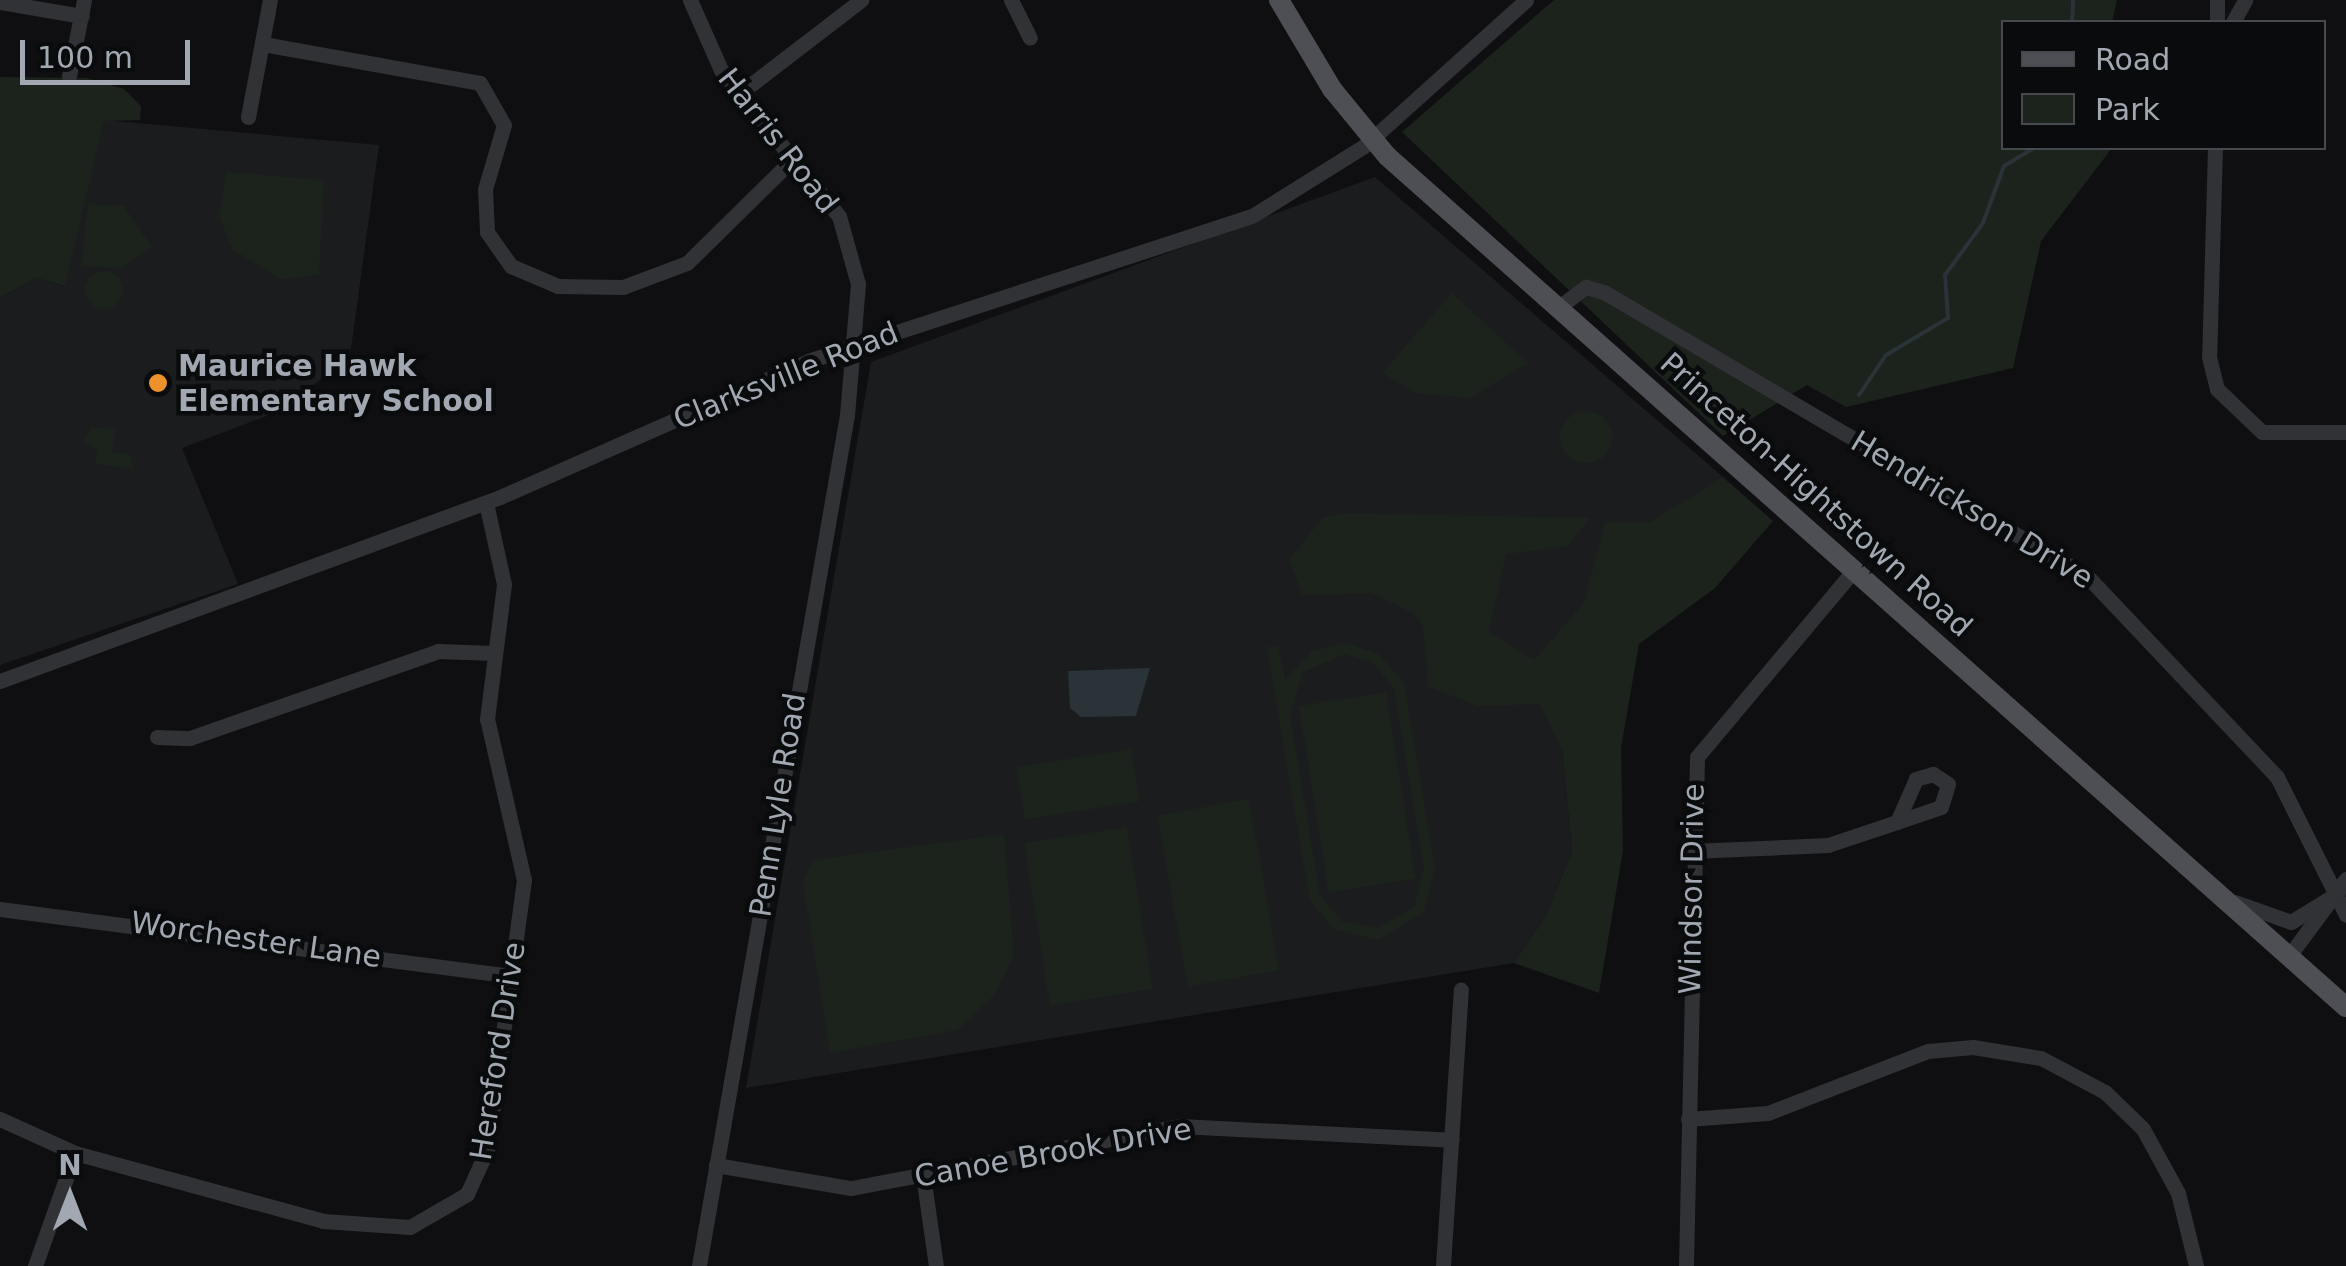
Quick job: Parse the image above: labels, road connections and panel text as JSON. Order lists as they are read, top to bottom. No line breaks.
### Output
{"streets":{"main road":["Princeton-Hightstown Road"],"street":["Harris Road","Clarksville Road","Hendrickson Drive","Penn Lyle Road","Windsor Drive","Worchester Lane","Hereford Drive","Canoe Brook Drive"]},"crossings":[["Harris Road","Clarksville Road"],["Harris Road","Penn Lyle Road"],["Clarksville Road","Princeton-Hightstown Road"],["Clarksville Road","Penn Lyle Road"],["Clarksville Road","Hereford Drive"],["Princeton-Hightstown Road","Hendrickson Drive"],["Princeton-Hightstown Road","Windsor Drive"],["Penn Lyle Road","Canoe Brook Drive"],["Worchester Lane","Hereford Drive"]],"places":["Maurice Hawk Elementary School"],"legend":["Road","Park"],"scale_bar":"100 m","north":"top"}
